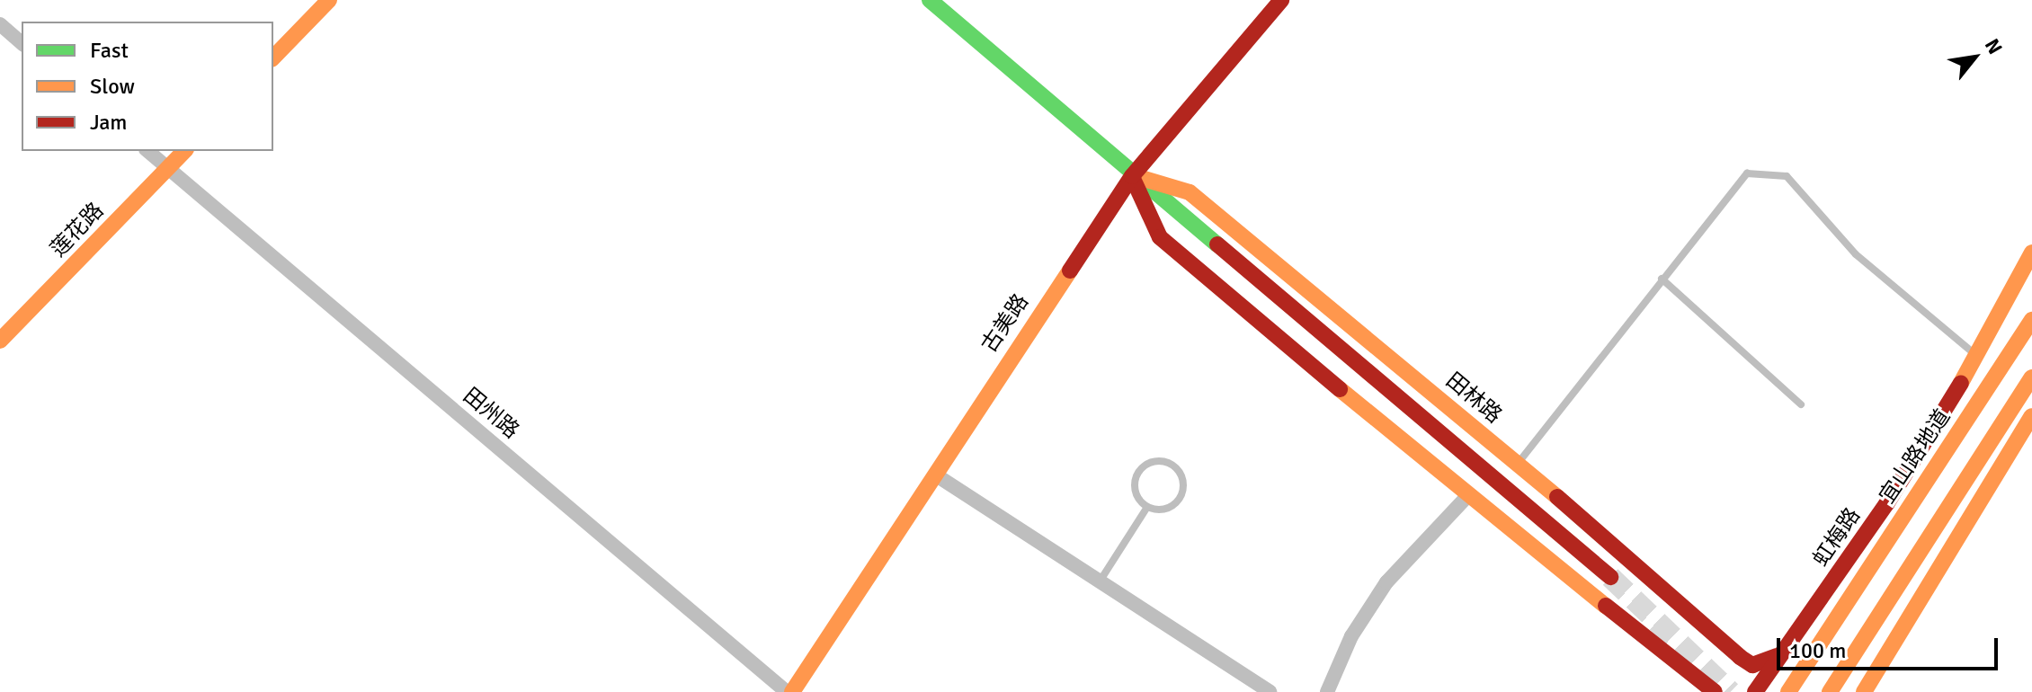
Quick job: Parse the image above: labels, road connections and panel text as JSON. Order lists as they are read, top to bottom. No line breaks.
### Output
{"streets":{"main road":["莲花路","古美路","田林路","宜山路地道","虹梅路"],"street":["田州路"]},"crossings":[["莲花路","田州路"],["古美路","田林路"],["古美路","田州路"],["田林路","虹梅路"]],"legend":["Fast","Slow","Jam"],"scale_bar":"100 m","north":"top right"}
